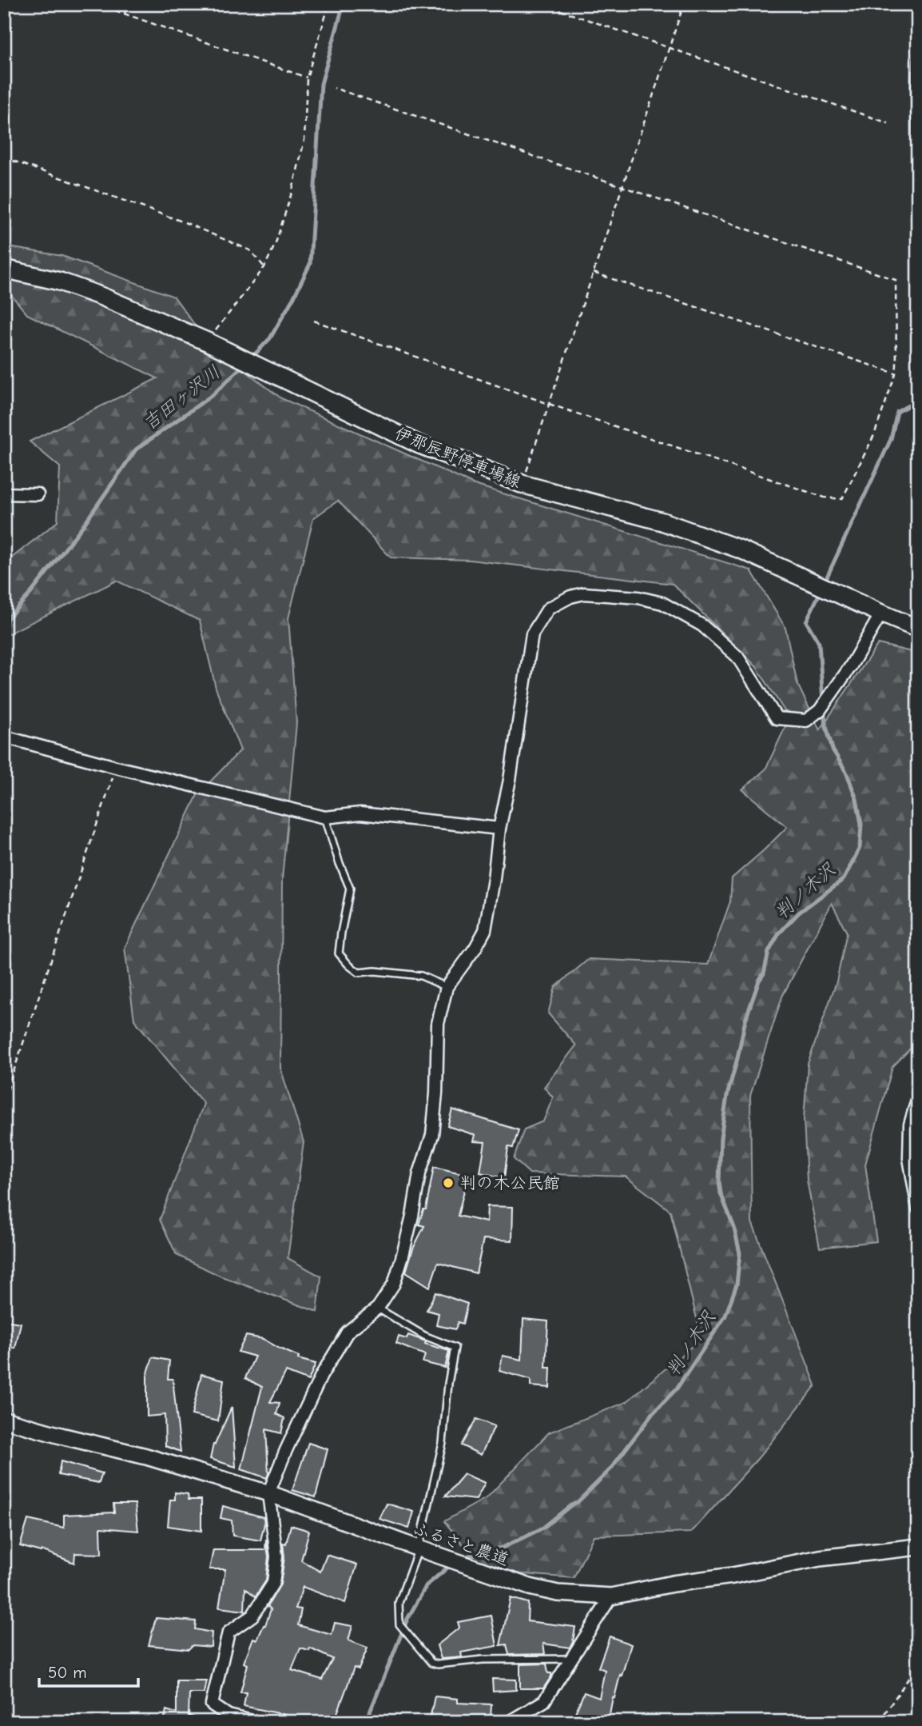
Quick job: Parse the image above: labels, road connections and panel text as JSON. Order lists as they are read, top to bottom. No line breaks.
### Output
{"streets":{"main road":["伊那辰野停車場線"],"street":["ふるさと農道"]},"water":["吉田ヶ沢川","判ノ木沢"],"places":["判の木公民館"],"scale_bar":"50 m"}
